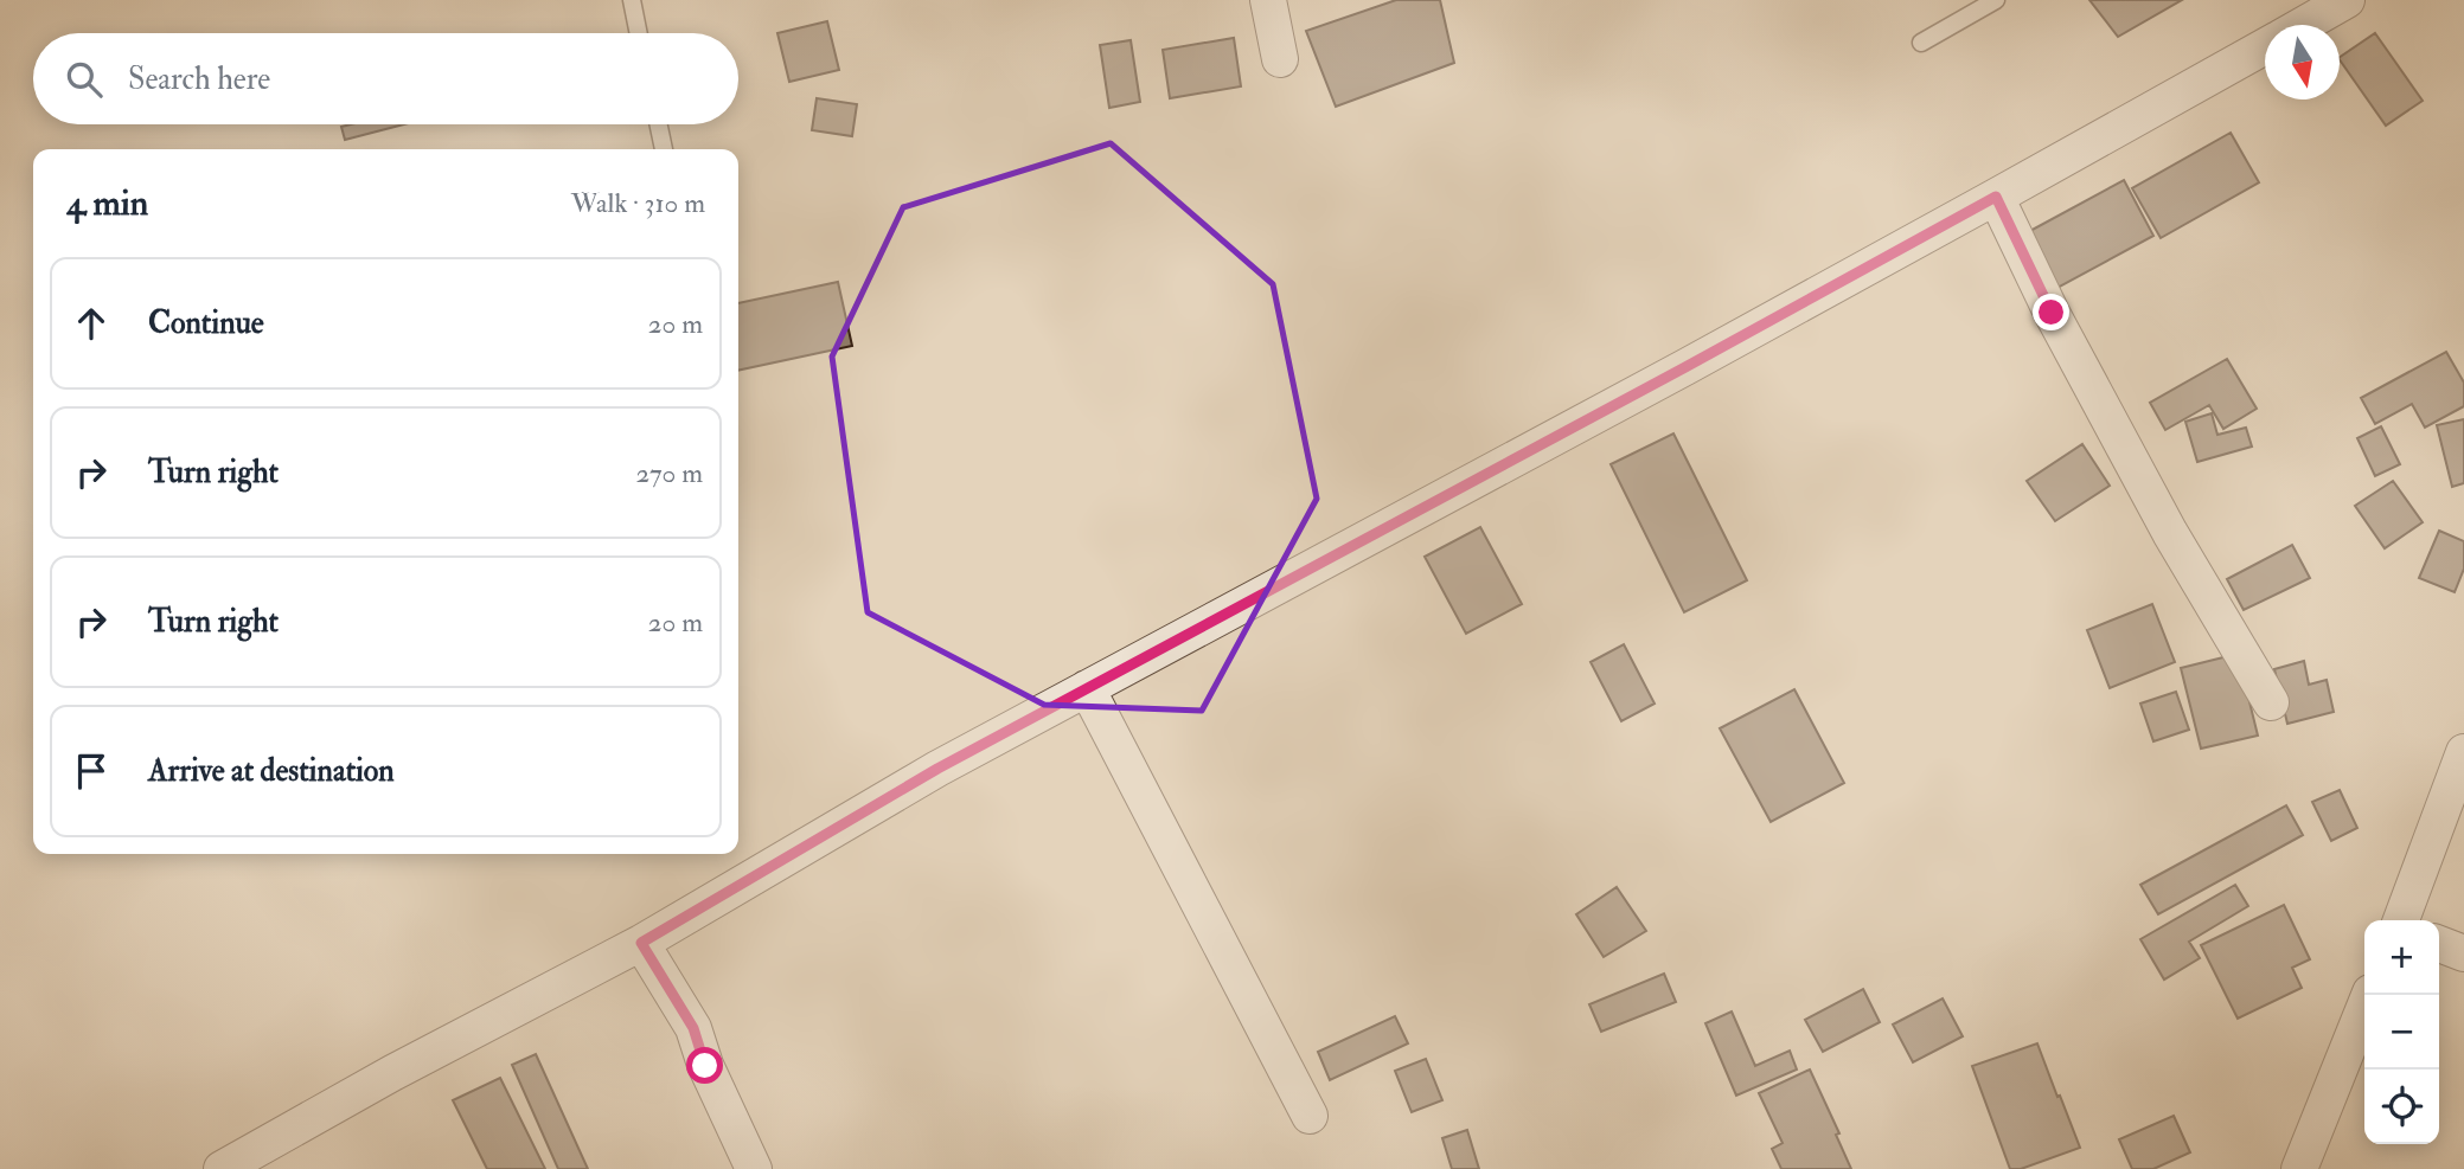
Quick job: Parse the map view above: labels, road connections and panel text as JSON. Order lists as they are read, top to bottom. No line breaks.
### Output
{"north":"bottom","page":{"search":"Search here","heading":["4 min","Walk · 310 m"],"list":[["Continue","20 m"],["Turn right","270 m"],["Turn right","20 m"],"Arrive at destination"],"map_buttons":["+","−"]}}
